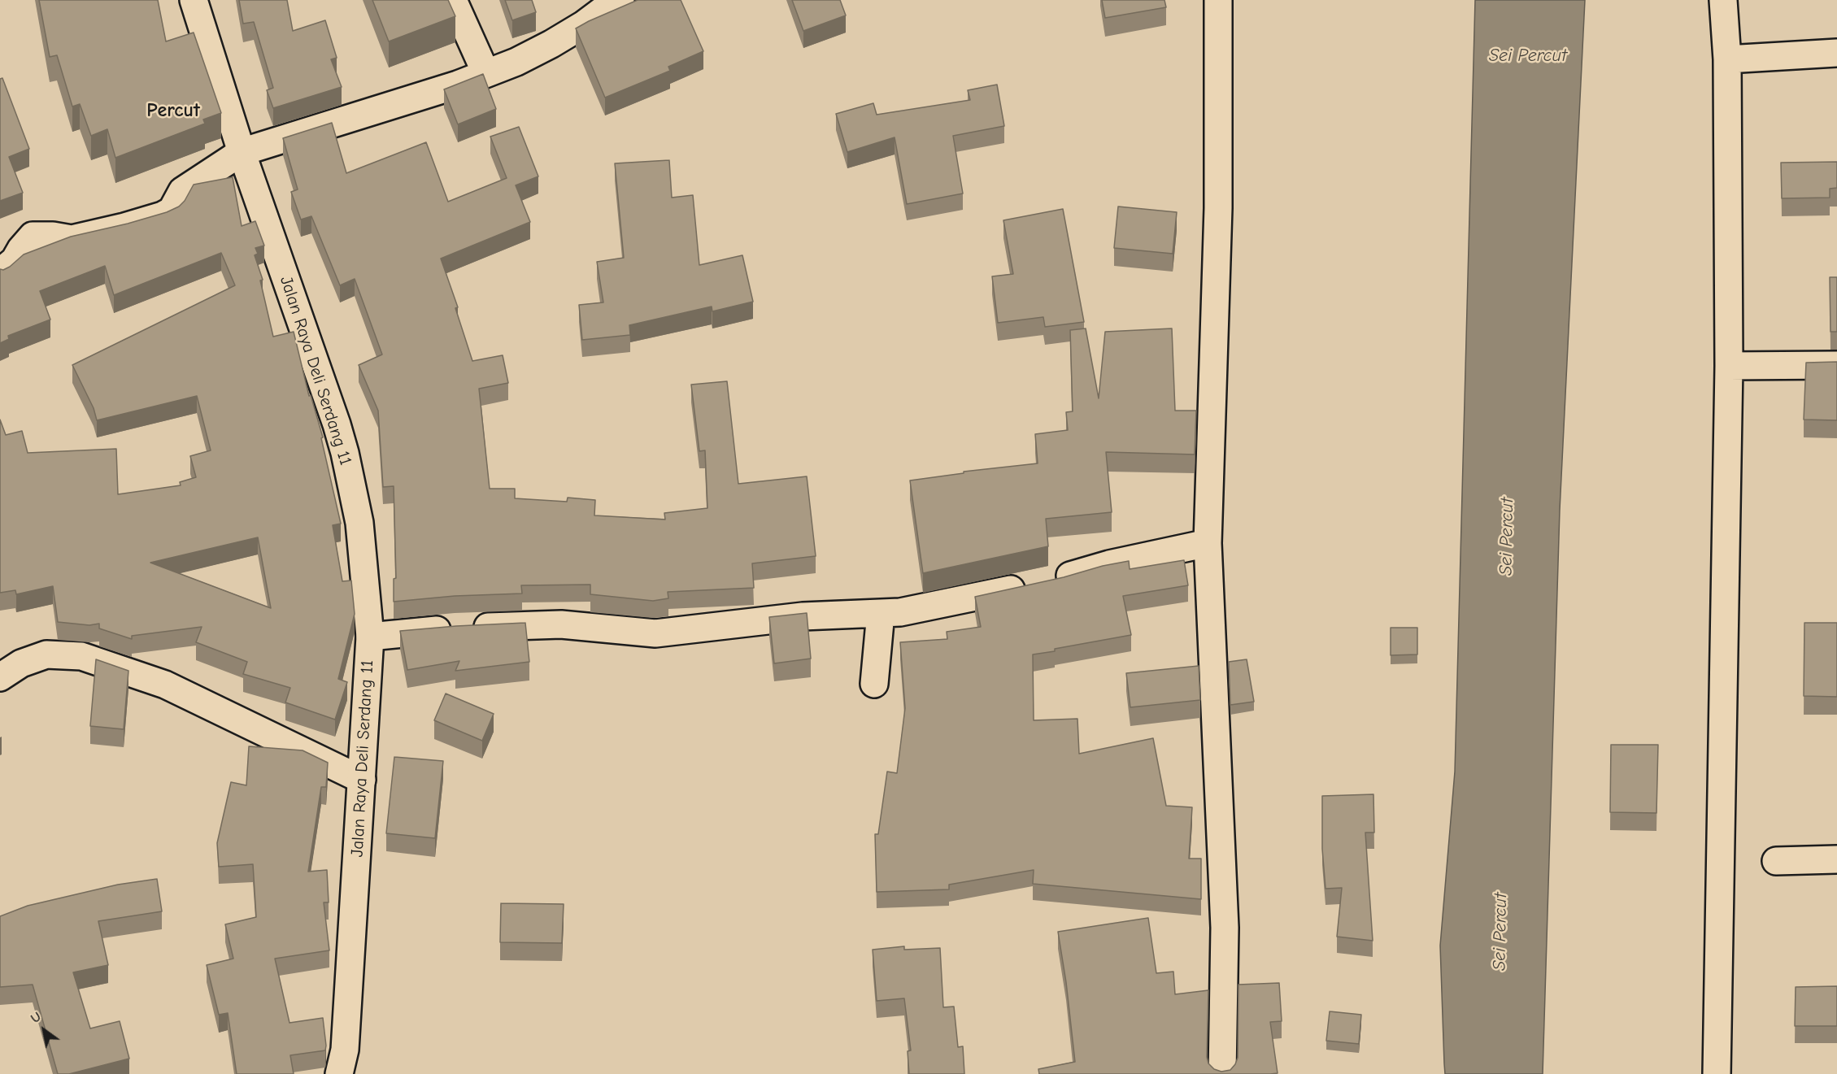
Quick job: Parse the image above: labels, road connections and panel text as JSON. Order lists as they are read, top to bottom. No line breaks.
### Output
{"streets":{"street":["Jalan Raya Deli Serdang 11"]},"districts":["Percut"],"water":["Sei Percut"],"north":"top left"}
